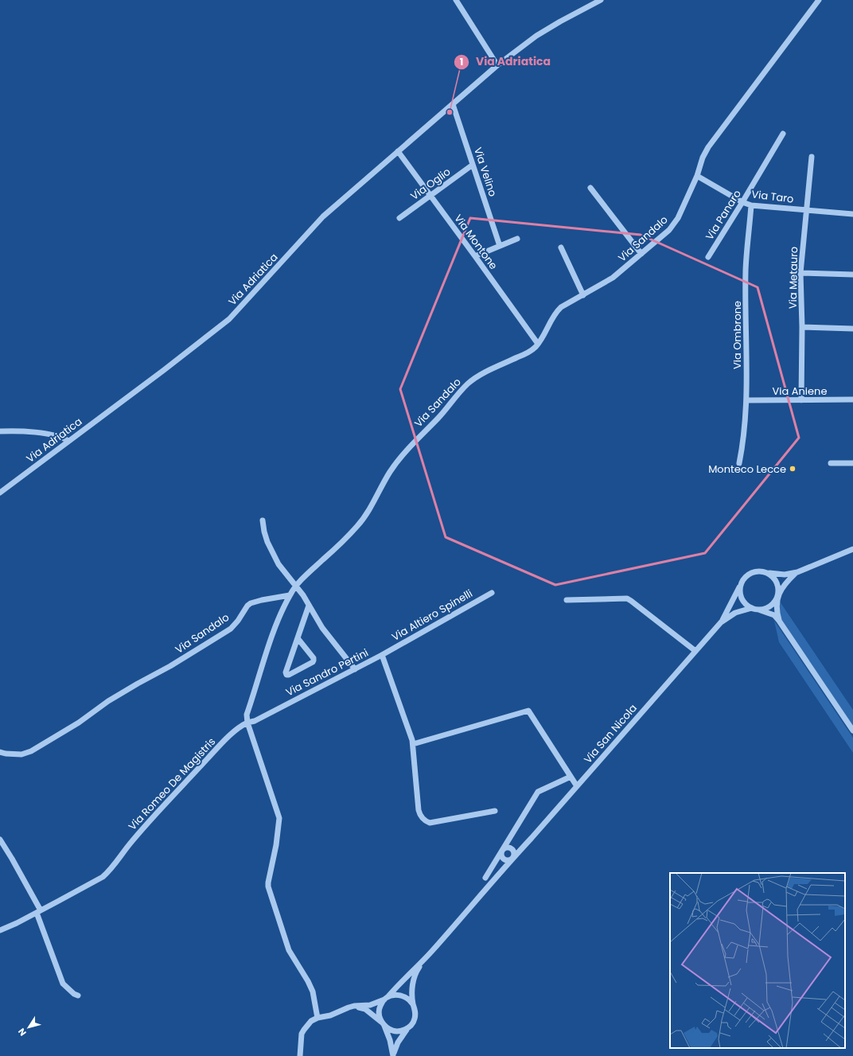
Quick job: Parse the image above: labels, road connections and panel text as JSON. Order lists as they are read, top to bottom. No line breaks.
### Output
{"streets":{"street":["Via Velino","Via Oglio","Via Taro","Via Panaro","Via Sandalo","Via Montone","Via Metauro","Via Adriatica","Via Ombrone","Via Aniene","Via Altiero Spinelli","Via Sandro Pertini","Via San Nicola","Via Romeo De Magistris"]},"crossings":[["Via Velino","Via Oglio"],["Via Velino","Via Adriatica"],["Via Oglio","Via Montone"],["Via Taro","Via Panaro"],["Via Taro","Via Sandalo"],["Via Taro","Via Metauro"],["Via Taro","Via Ombrone"],["Via Sandalo","Via Montone"],["Via Montone","Via Adriatica"],["Via Metauro","Via Aniene"],["Via Ombrone","Via Aniene"],["Via Altiero Spinelli","Via Sandro Pertini"],["Via Sandro Pertini","Via Romeo De Magistris"]],"places":["Via Adriatica","Monteco Lecce"],"north":"bottom left"}
